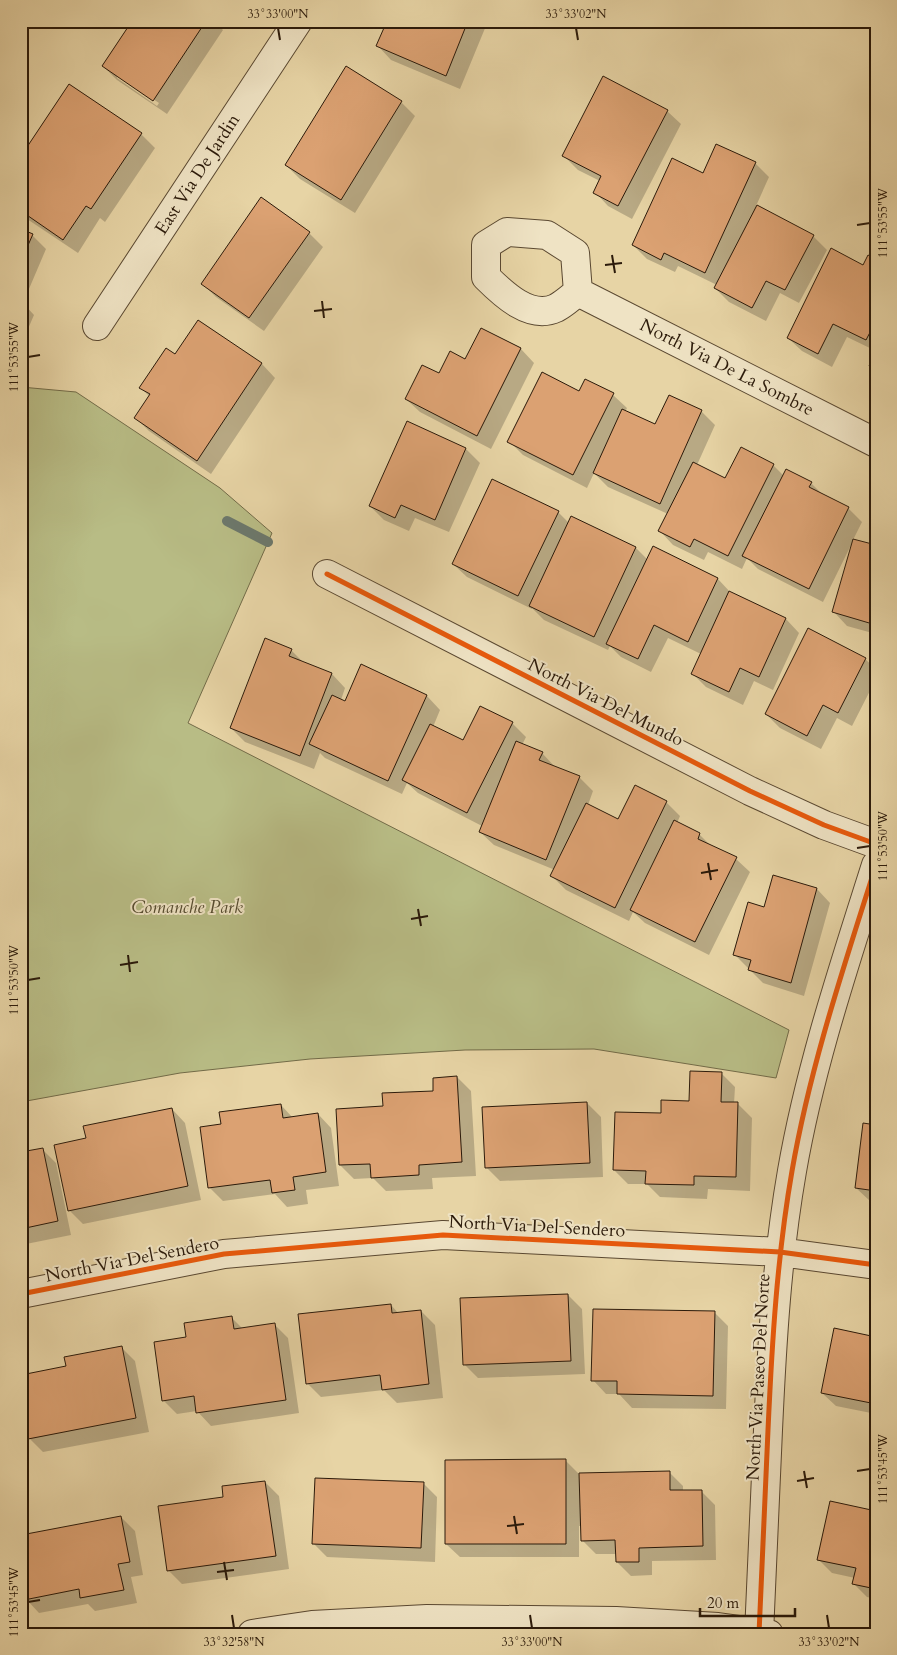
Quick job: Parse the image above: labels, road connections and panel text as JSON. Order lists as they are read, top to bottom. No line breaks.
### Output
{"streets":{"street":["East Via De Jardin","North Via De La Sombre","North Via Del Mundo","North Via Del Sendero","North Via Paseo Del Norte"]},"crossings":[["North Via Del Sendero","North Via Paseo Del Norte"]],"parks":["Comanche Park"],"scale_bar":"20 m","coordinates":["33°33'00\"N","33°33'02\"N","111°53'55\"W","111°53'50\"W","111°53'45\"W","33°32'58\"N"]}
